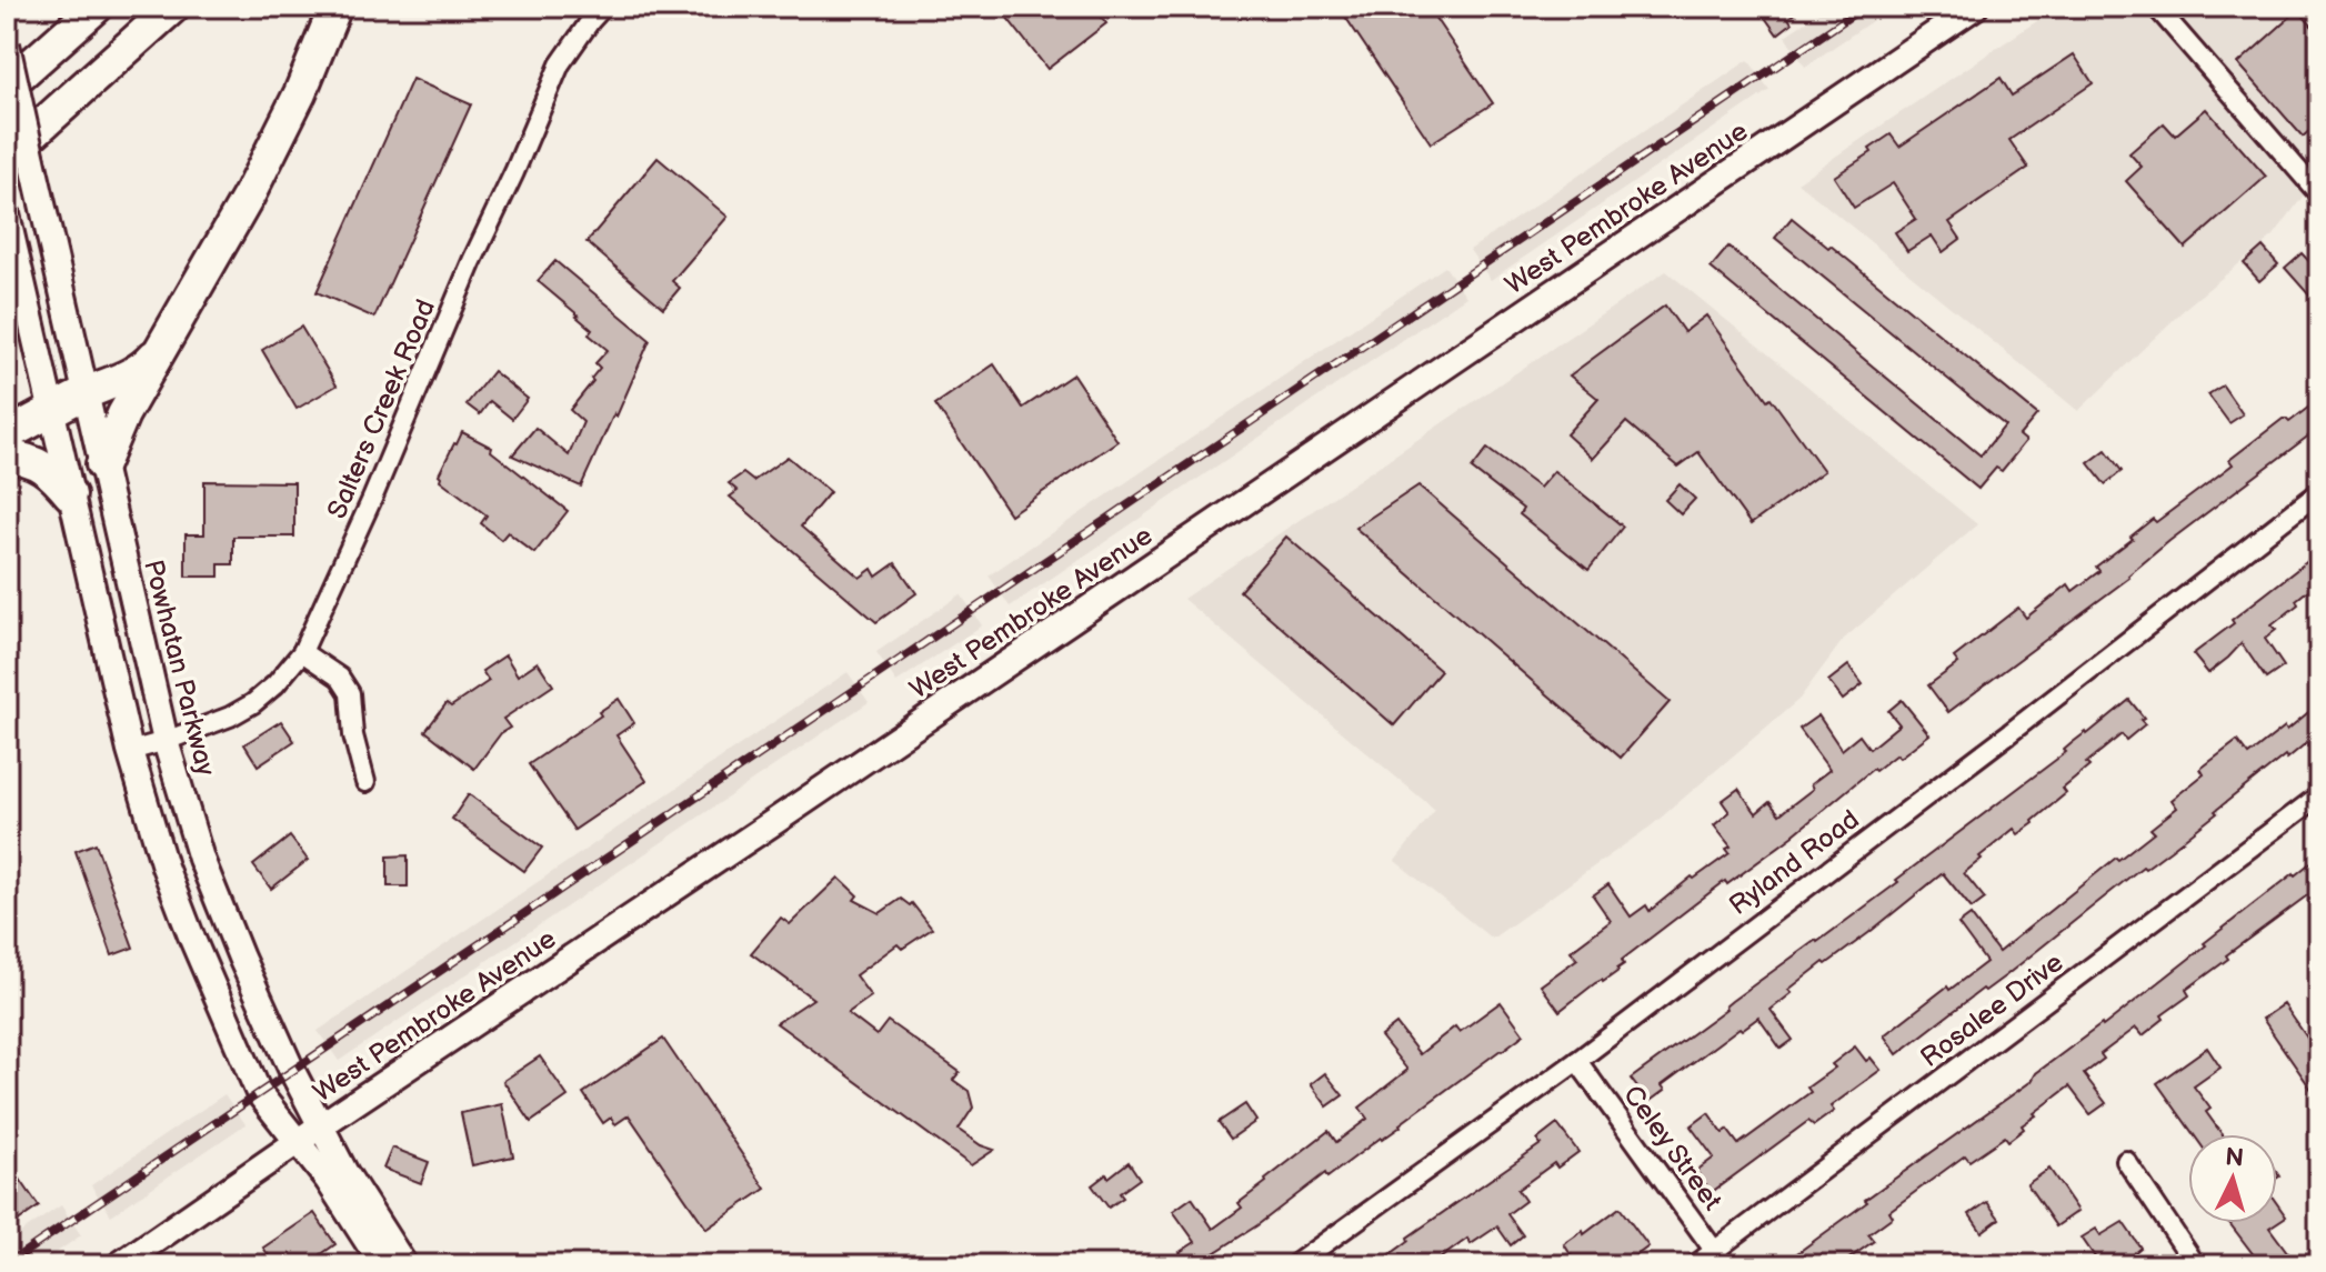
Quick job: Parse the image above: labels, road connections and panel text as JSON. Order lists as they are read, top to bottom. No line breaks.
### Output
{"streets":{"main road":["West Pembroke Avenue","Powhatan Parkway"],"street":["Salters Creek Road","Ryland Road","Rosalee Drive","Celey Street"]},"crossings":[["West Pembroke Avenue","Powhatan Parkway"],["Salters Creek Road","Powhatan Parkway"],["Ryland Road","Celey Street"],["Rosalee Drive","Celey Street"]],"north":"top"}
